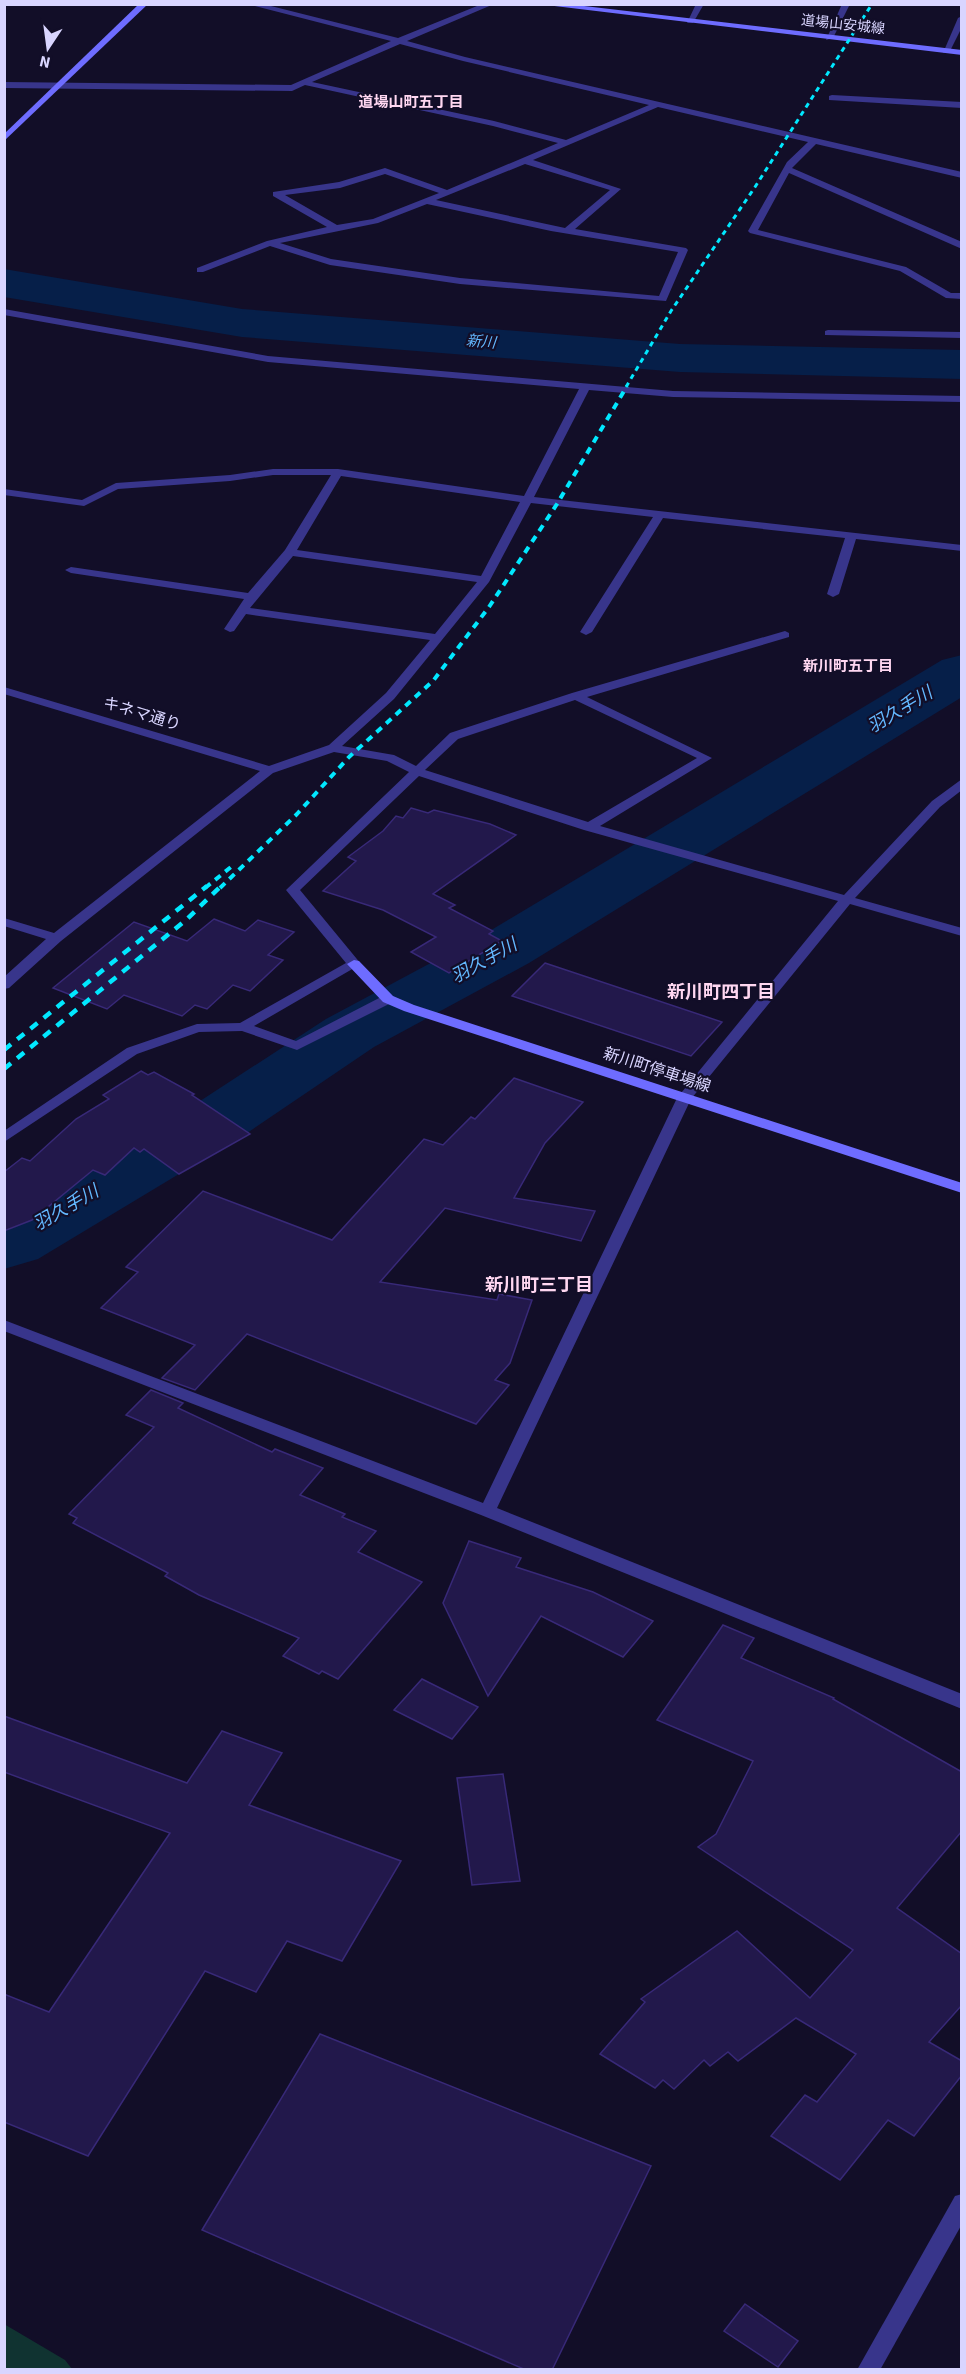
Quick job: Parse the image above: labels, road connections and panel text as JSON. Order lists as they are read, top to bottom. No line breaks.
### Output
{"streets":{"main road":["道場山安城線","新川町停車場線"],"street":["キネマ通り"]},"districts":["道場山町五丁目","新川町五丁目","新川町四丁目","新川町三丁目"],"water":["新川","羽久手川"],"north":"bottom"}
